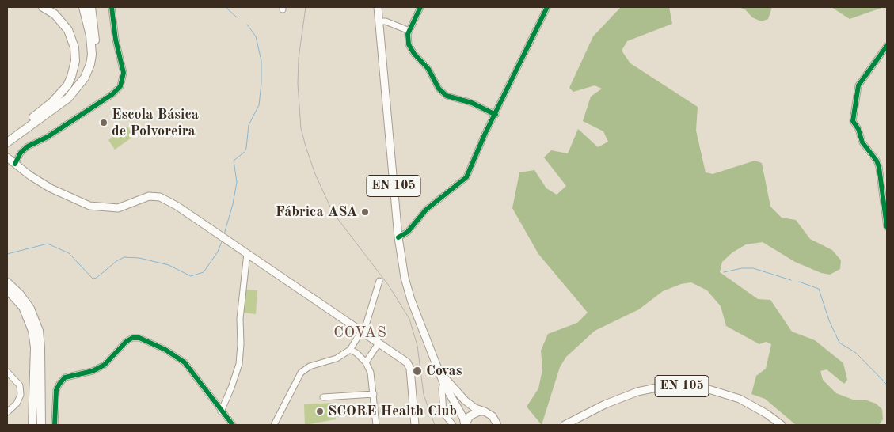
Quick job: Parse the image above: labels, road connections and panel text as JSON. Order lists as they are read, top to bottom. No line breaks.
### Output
{"streets":{"main road":["EN 105"]},"districts":["COVAS"],"places":["Escola Básica de Polvoreira","Fábrica ASA","Covas","SCORE Health Club"]}
